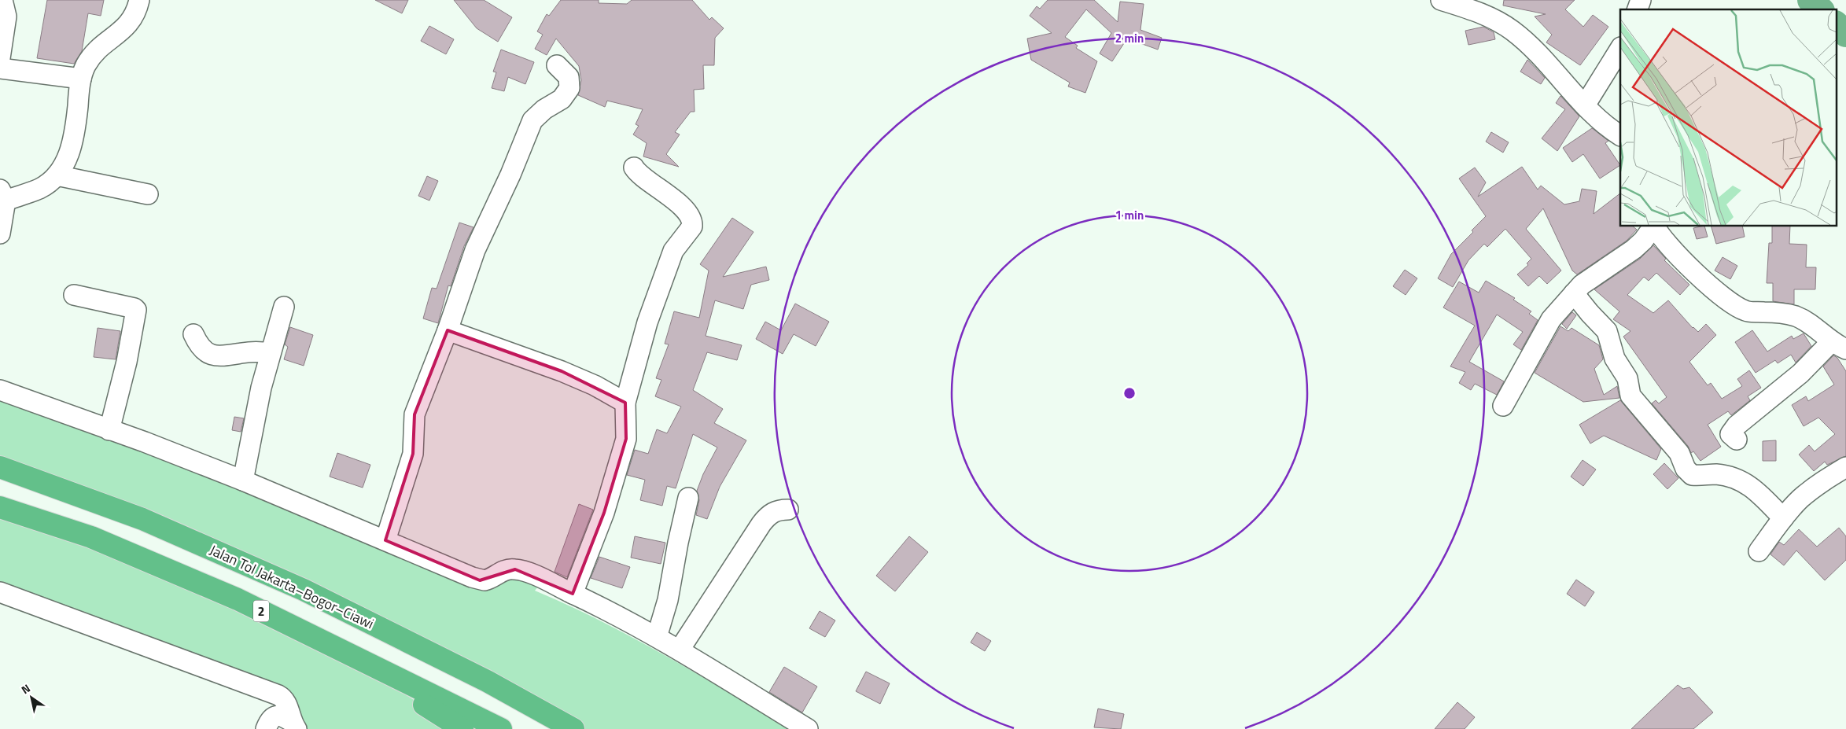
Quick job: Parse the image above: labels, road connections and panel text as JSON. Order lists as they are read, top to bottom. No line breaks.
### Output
{"streets":{"highway":["Jalan Tol Jakarta–Bogor–Ciawi","2"]},"north":"top left","rings":["2 min","1 min"]}
